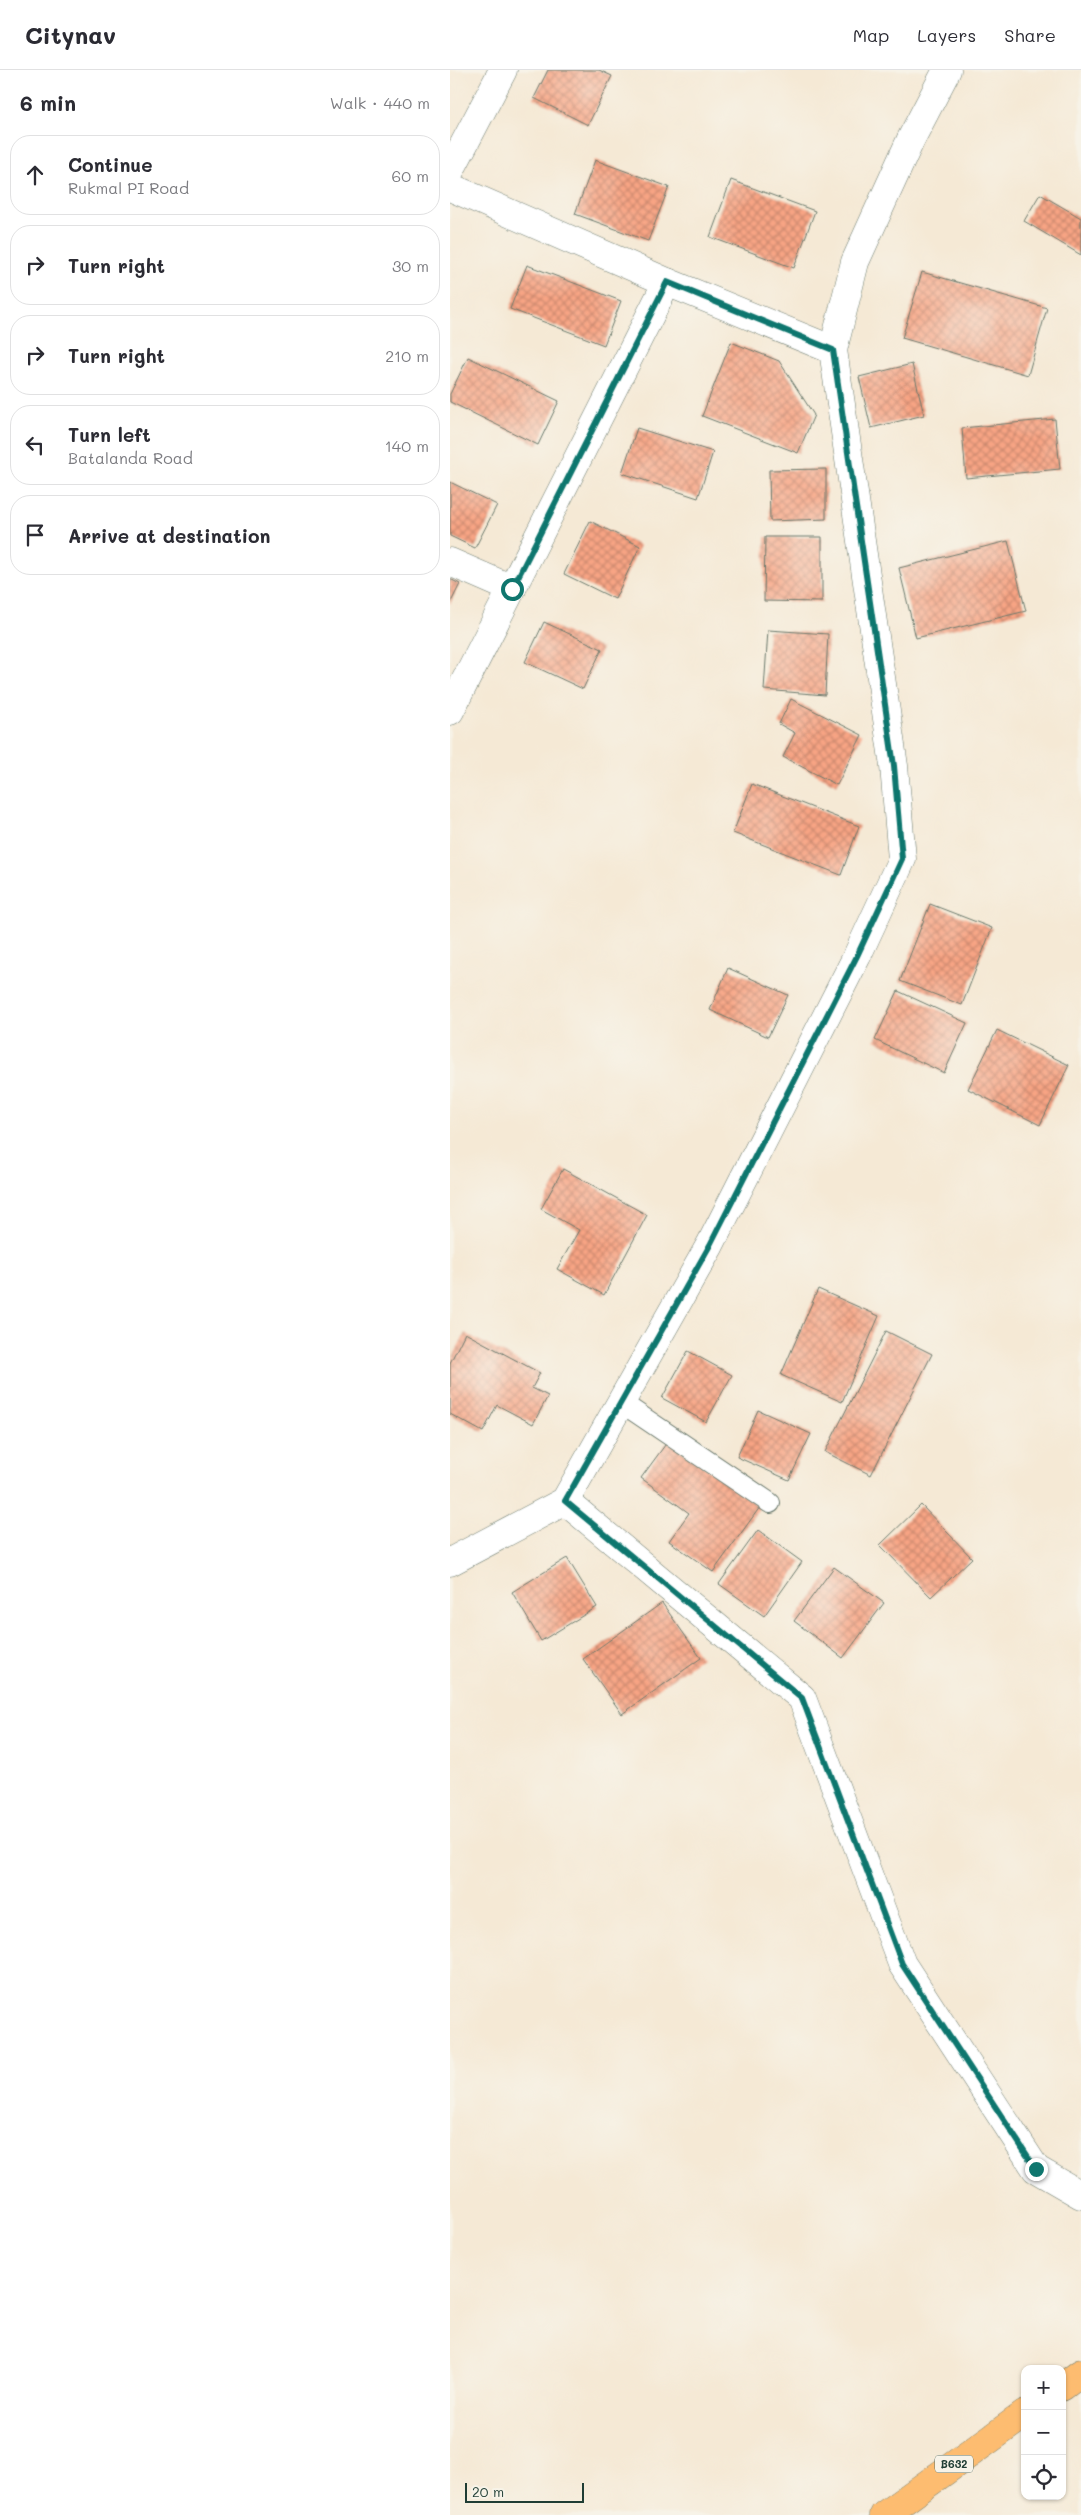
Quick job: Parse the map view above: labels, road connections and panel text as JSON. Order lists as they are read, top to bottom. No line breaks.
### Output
{"streets":{"main road":["B632"]},"scale_bar":"20 m","page":{"header":"Citynav","nav":["Map","Layers","Share"],"heading":["6 min","Walk · 440 m"],"list":[["Continue","Rukmal PI Road","60 m"],["Turn right","30 m"],["Turn right","210 m"],["Turn left","Batalanda Road","140 m"],"Arrive at destination"],"map_buttons":["+","−"],"scale":"20 m"}}
